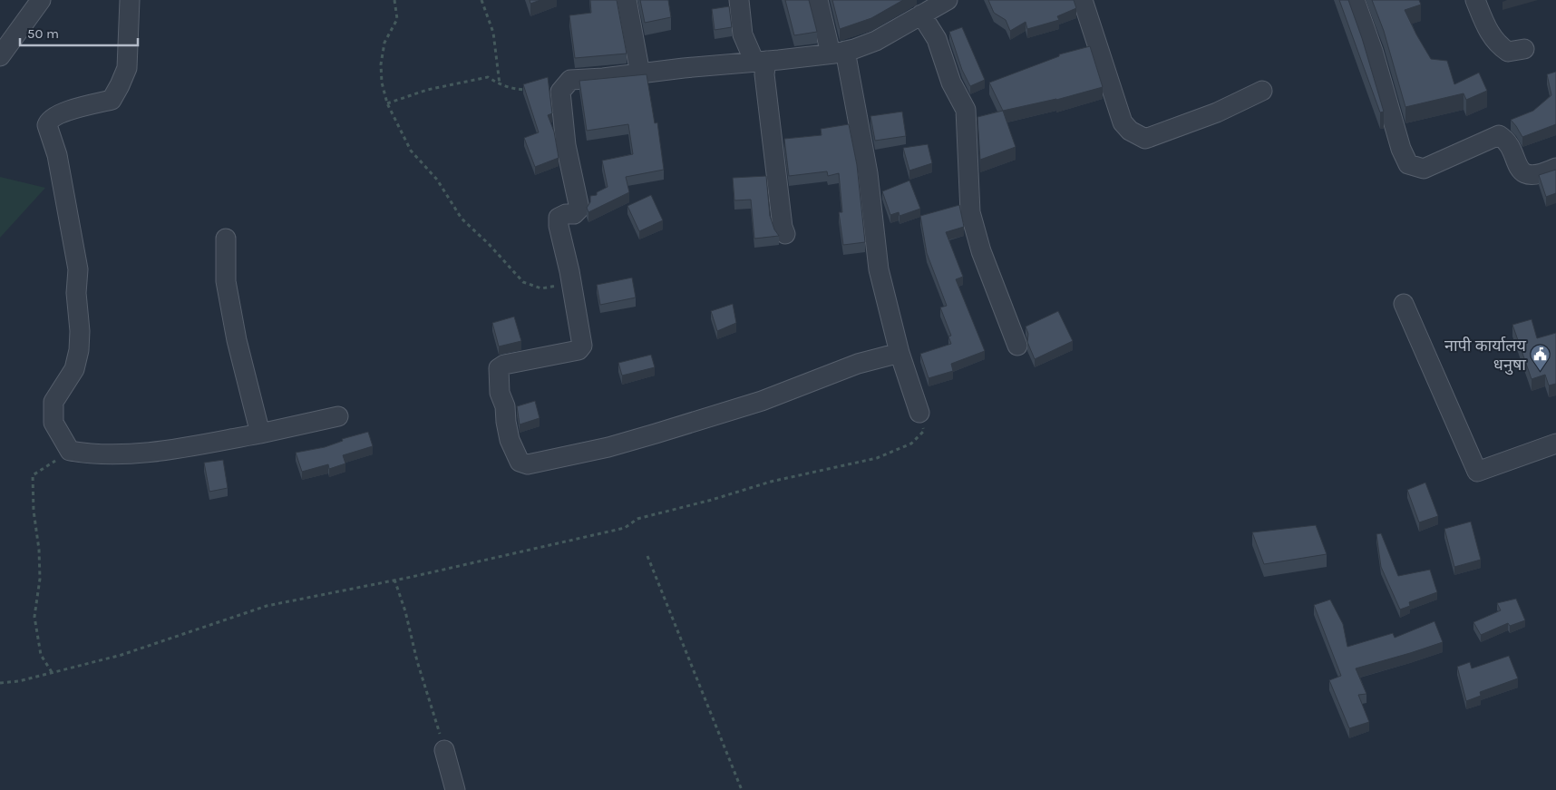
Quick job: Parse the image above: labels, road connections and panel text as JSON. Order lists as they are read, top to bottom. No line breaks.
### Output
{"places":{"public building":["नापी कार्यालय धनुषा"]},"scale_bar":"50 m"}
